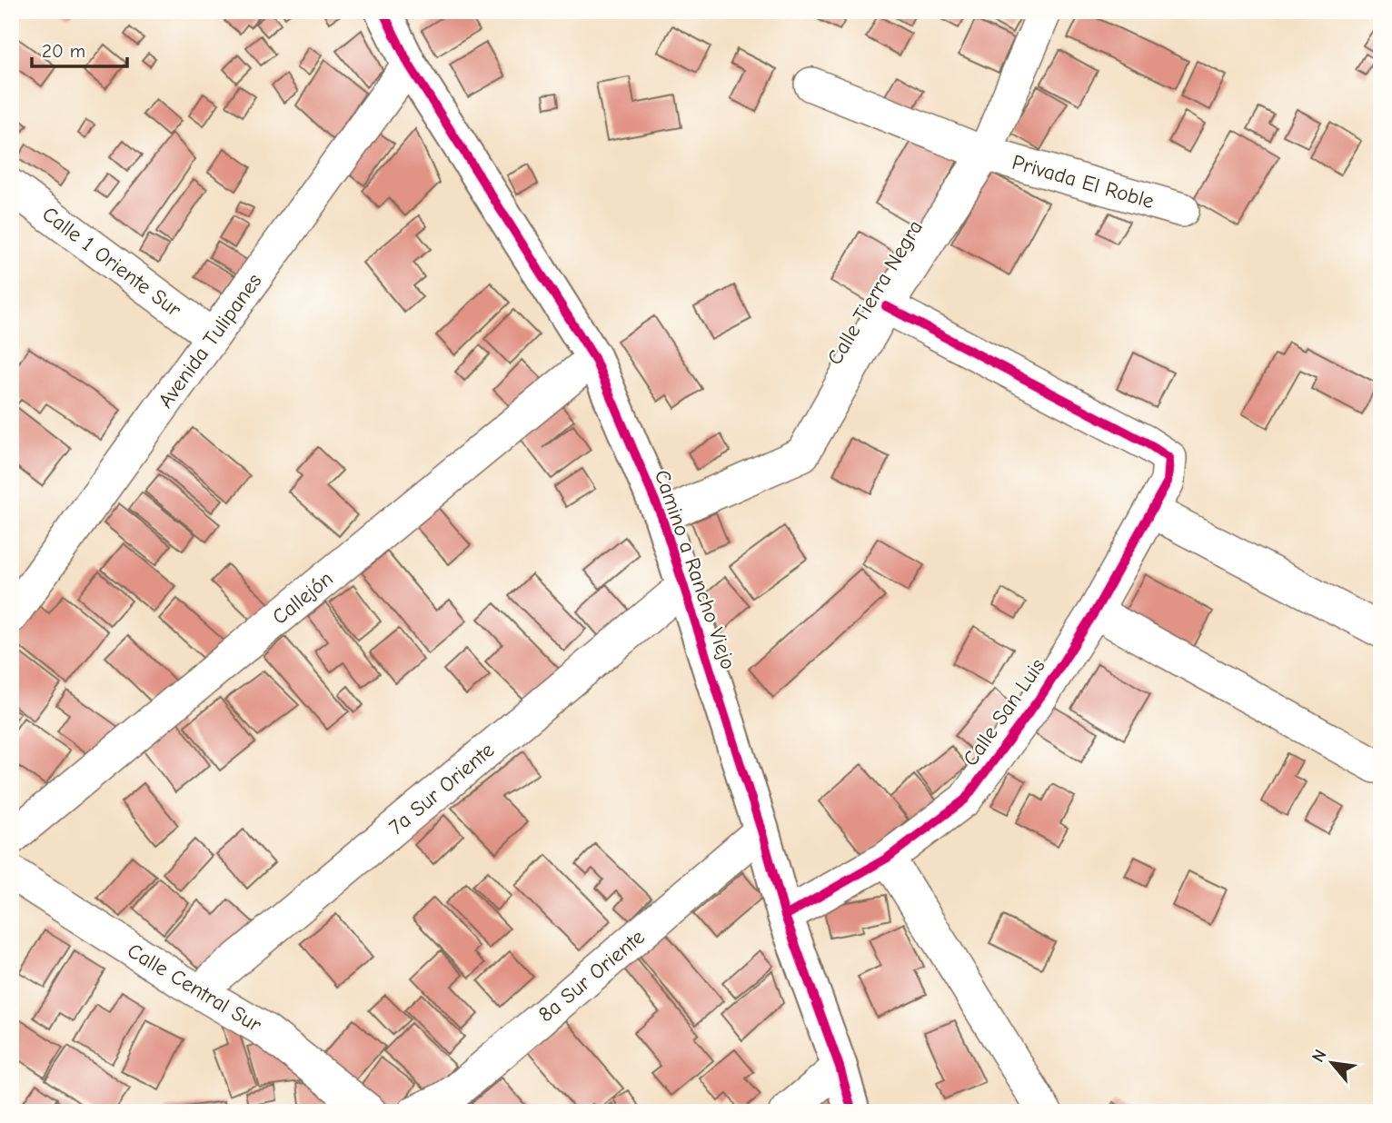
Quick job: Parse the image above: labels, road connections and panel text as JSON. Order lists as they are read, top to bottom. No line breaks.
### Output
{"streets":{"street":["Privada El Roble","Calle 1 Oriente Sur","Calle Tierra Negra","Avenida Tulipanes","Camino a Rancho Viejo","Callejón","Calle San Luis","7a Sur Oriente","8a Sur Oriente","Calle Central Sur"]},"crossings":[["Privada El Roble","Calle Tierra Negra"],["Calle 1 Oriente Sur","Avenida Tulipanes"],["Calle Tierra Negra","Camino a Rancho Viejo"],["Calle Tierra Negra","Calle San Luis"],["Avenida Tulipanes","Camino a Rancho Viejo"],["Camino a Rancho Viejo","Callejón"],["Camino a Rancho Viejo","Calle San Luis"],["Camino a Rancho Viejo","7a Sur Oriente"],["Camino a Rancho Viejo","8a Sur Oriente"],["7a Sur Oriente","Calle Central Sur"]],"scale_bar":"20 m","north":"top left"}
